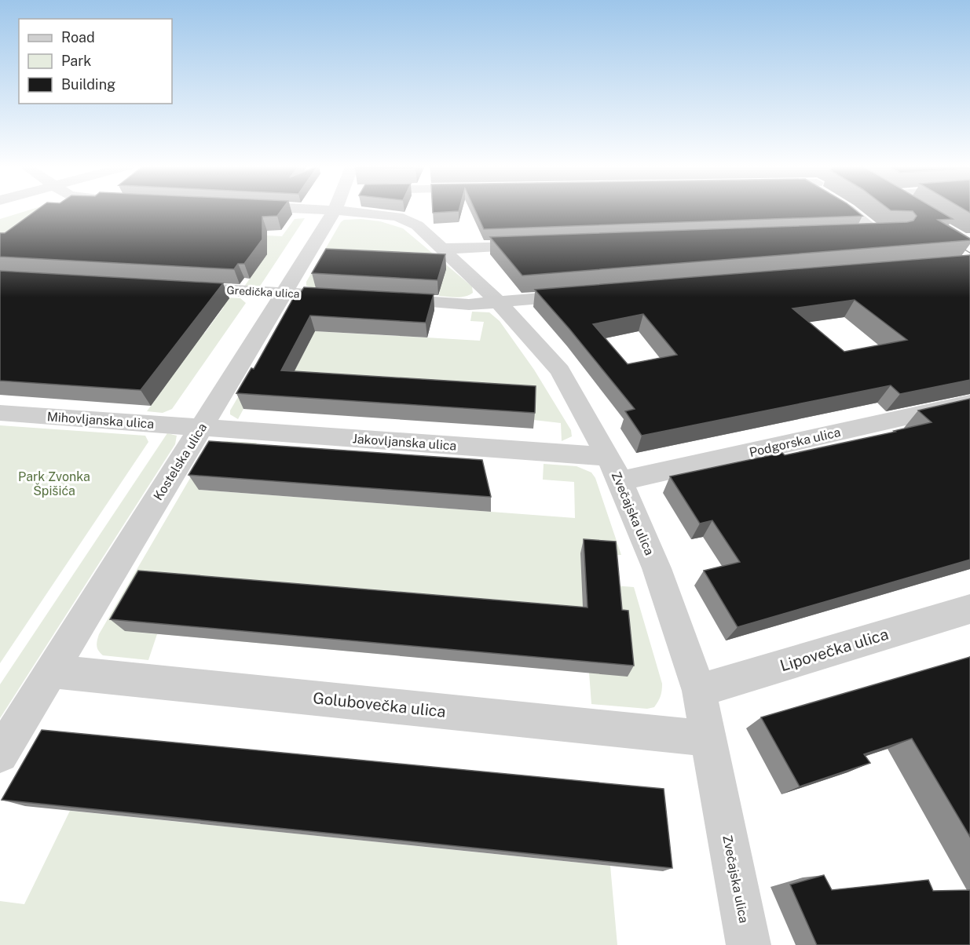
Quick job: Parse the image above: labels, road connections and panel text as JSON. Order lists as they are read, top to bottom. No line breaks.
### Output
{"streets":{"street":["Gredička ulica","Mihovljanska ulica","Jakovljanska ulica","Podgorska ulica","Kostelska ulica","Zvečajska ulica","Lipovečka ulica","Golubovečka ulica"]},"crossings":[["Gredička ulica","Kostelska ulica"],["Mihovljanska ulica","Jakovljanska ulica"],["Mihovljanska ulica","Kostelska ulica"],["Jakovljanska ulica","Podgorska ulica"],["Jakovljanska ulica","Kostelska ulica"],["Jakovljanska ulica","Zvečajska ulica"],["Podgorska ulica","Zvečajska ulica"],["Kostelska ulica","Golubovečka ulica"],["Zvečajska ulica","Lipovečka ulica"],["Zvečajska ulica","Golubovečka ulica"]],"parks":["Park Zvonka Špišića"],"legend":["Road","Park","Building"]}
